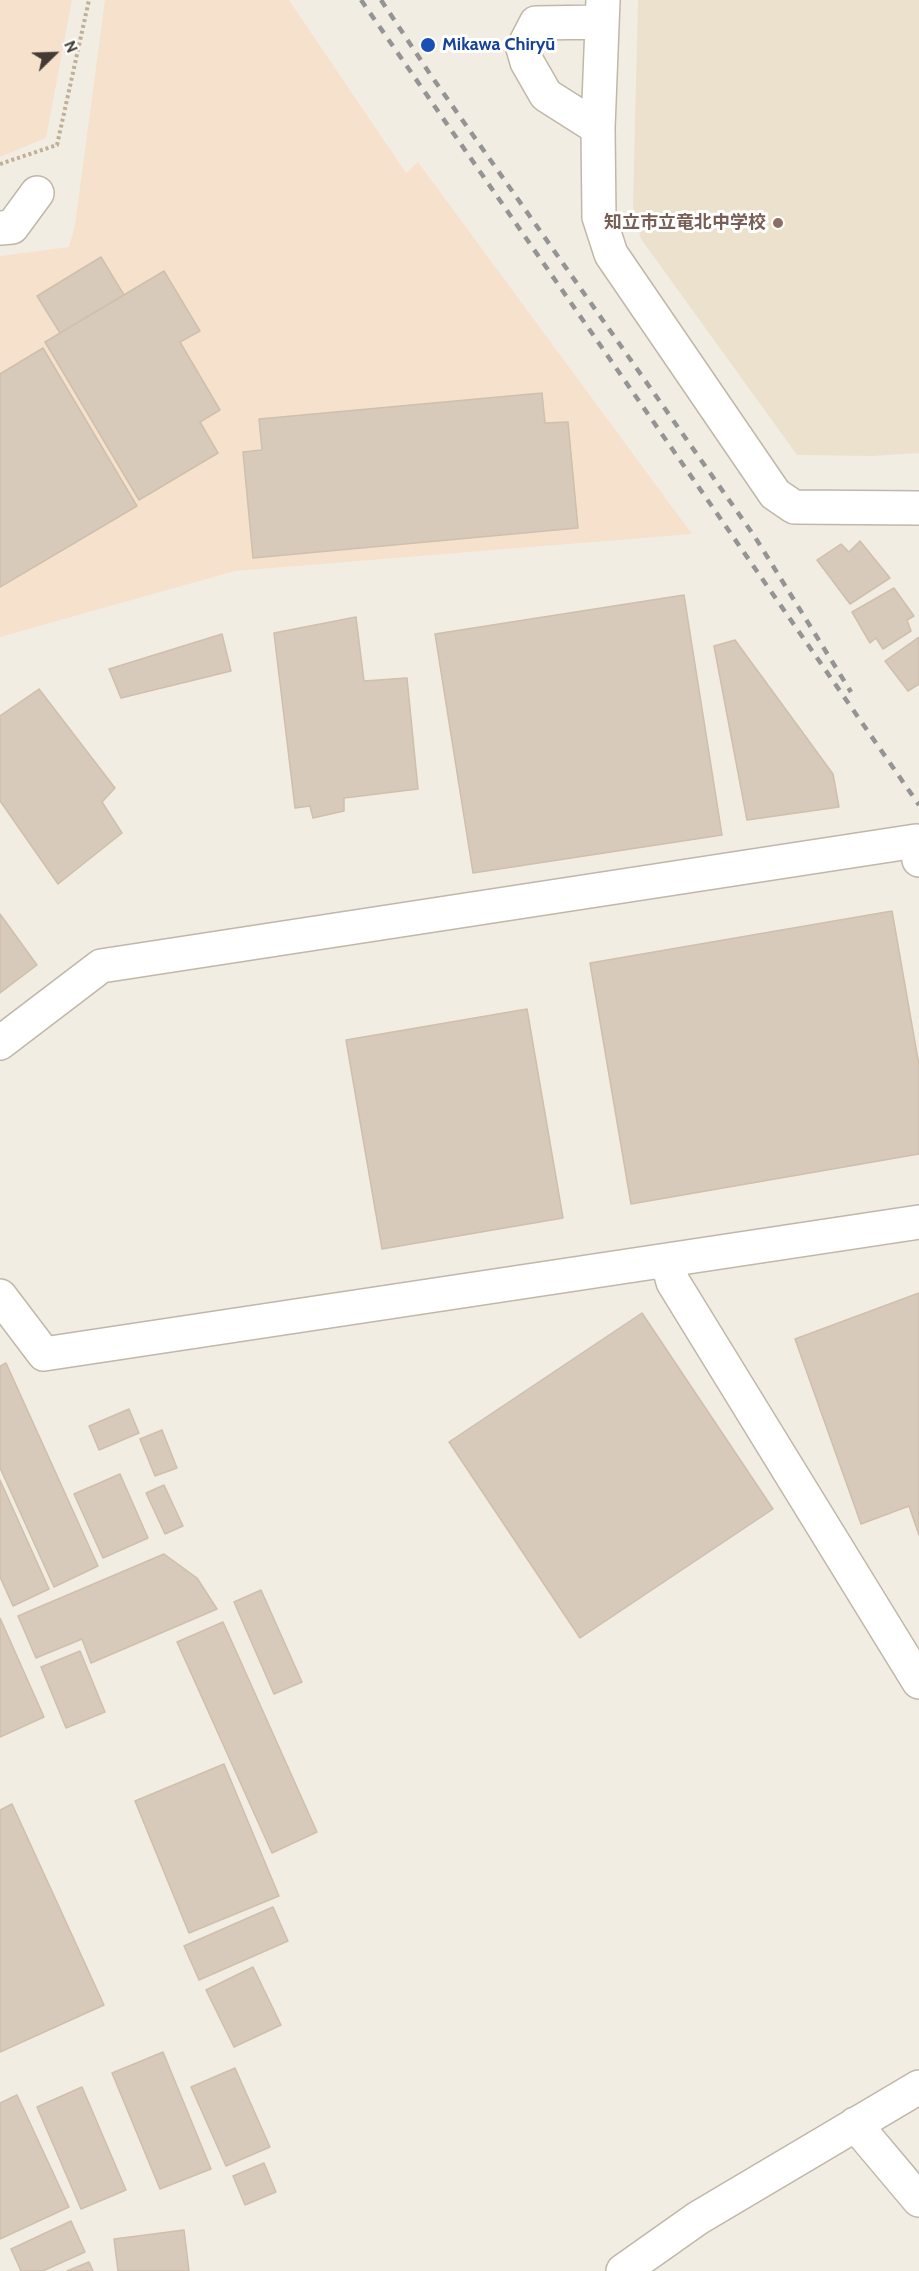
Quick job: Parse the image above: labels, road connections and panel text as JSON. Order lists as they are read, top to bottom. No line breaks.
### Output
{"places":["Mikawa Chiryū","知立市立竜北中学校"],"north":"top right"}
